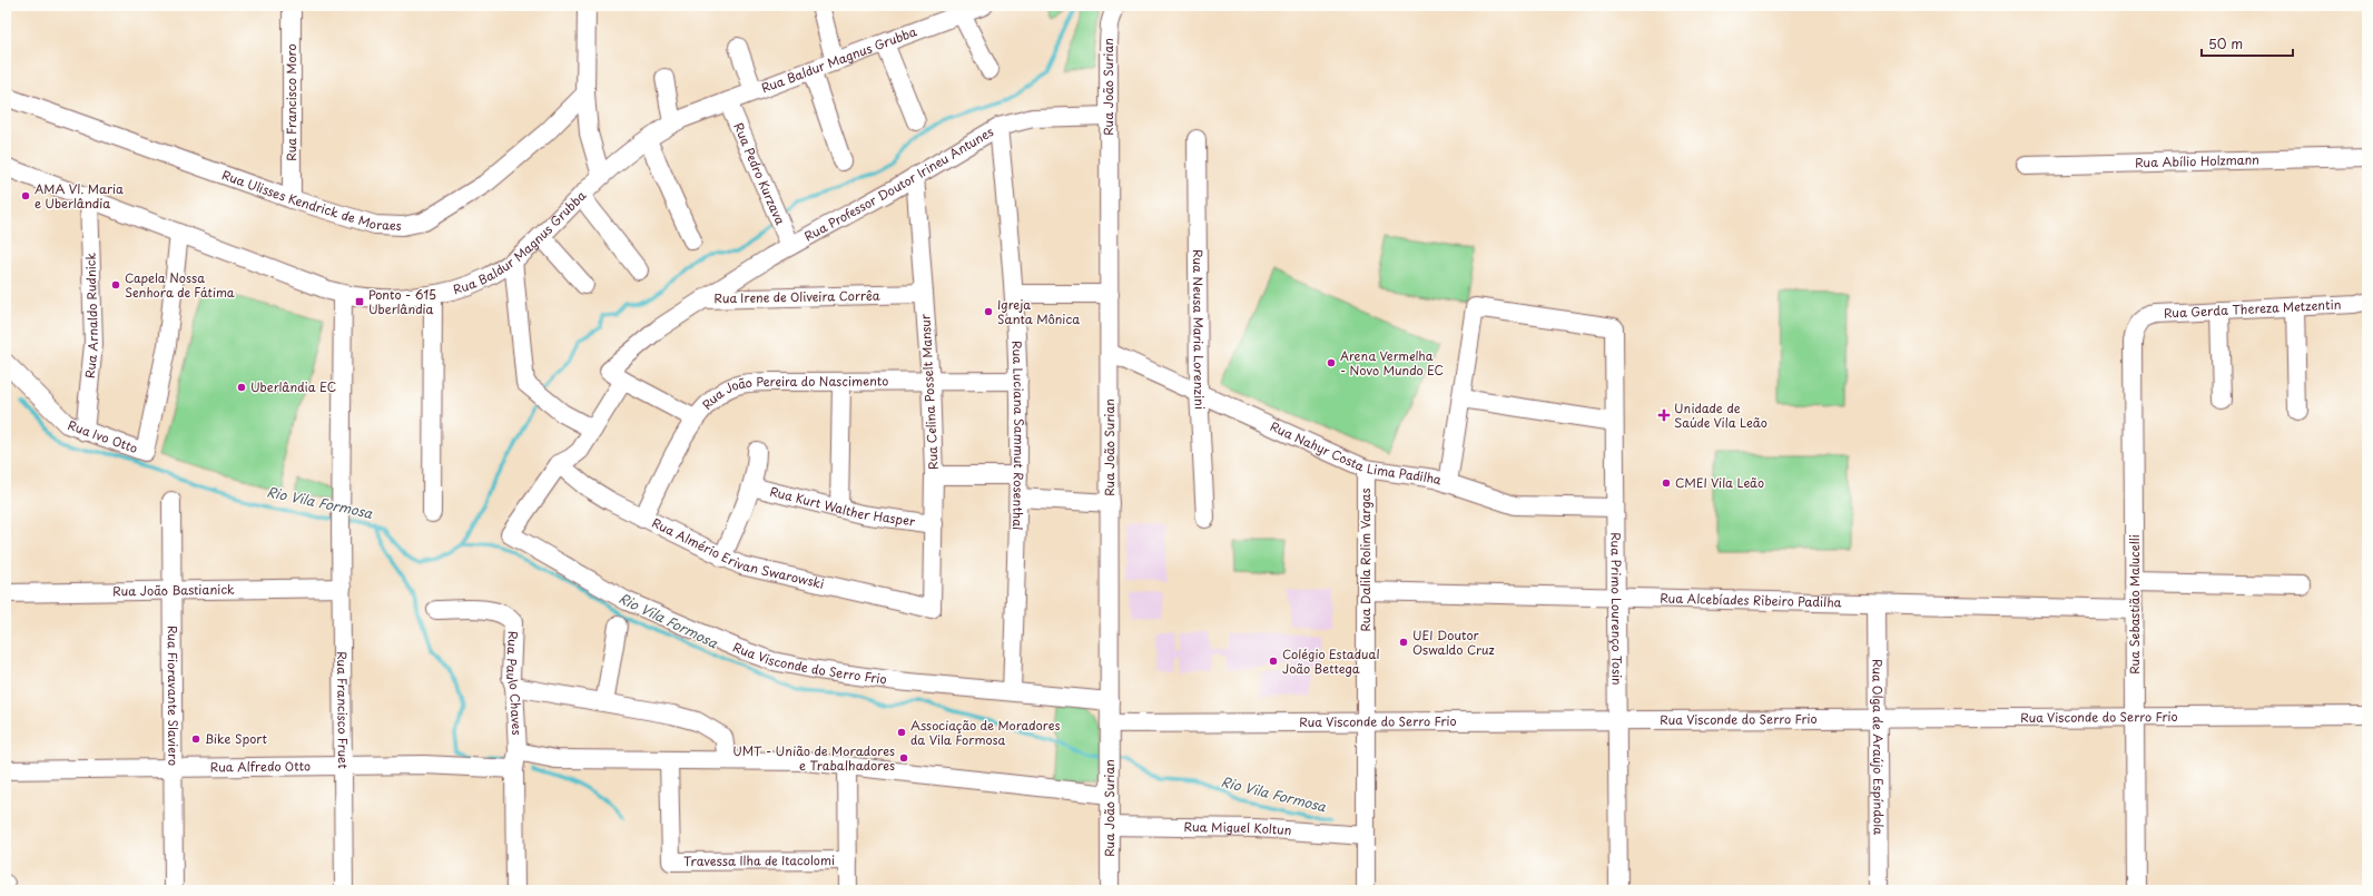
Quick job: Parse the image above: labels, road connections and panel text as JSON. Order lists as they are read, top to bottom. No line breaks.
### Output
{"streets":{"street":["Rua Baldur Magnus Grubba","Rua João Surian","Rua Francisco Moro","Rua Abílio Holzmann","Rua Pedro Kurzava","Rua Professor Doutor Irineu Antunes","Rua Ulisses Kendrick de Moraes","Rua Irene de Oliveira Corrêa","Rua Gerda Thereza Metzentin","Rua Arnaldo Rudnick","Rua Neusa Maria Lorenzini","Rua Celina Posselt Mansur","Rua João Pereira do Nascimento","Rua Luciana Sammut Rosenthal","Rua Ivo Otto","Rua Nahyr Costa Lima Padilha","Rua Kurt Walther Hasper","Rua Almério Erivan Swarowski","Rua Dalila Rolim Vargas","Rua João Bastianick","Rua Alcebíades Ribeiro Padilha","Rua Sebastião Malucelli","Rua Primo Lourenço Tosin","Rua Visconde do Serro Frio","Rua Paulo Chaves","Rua Fioravante Slaviero","Rua Francisco Fruet","Rua Olga de Araújo Espíndola","Rua Alfredo Otto","Rua Miguel Koltun","Travessa Ilha de Itacolomi"]},"crossings":[["Rua Baldur Magnus Grubba","Rua Pedro Kurzava"],["Rua Baldur Magnus Grubba","Rua Arnaldo Rudnick"],["Rua Baldur Magnus Grubba","Rua Ivo Otto"],["Rua Baldur Magnus Grubba","Rua Francisco Fruet"],["Rua João Surian","Rua Professor Doutor Irineu Antunes"],["Rua João Surian","Rua Nahyr Costa Lima Padilha"],["Rua João Surian","Rua Visconde do Serro Frio"],["Rua João Surian","Rua Alfredo Otto"],["Rua João Surian","Rua Miguel Koltun"],["Rua Francisco Moro","Rua Ulisses Kendrick de Moraes"],["Rua Pedro Kurzava","Rua Professor Doutor Irineu Antunes"],["Rua Professor Doutor Irineu Antunes","Rua Irene de Oliveira Corrêa"],["Rua Professor Doutor Irineu Antunes","Rua Celina Posselt Mansur"],["Rua Professor Doutor Irineu Antunes","Rua Luciana Sammut Rosenthal"],["Rua Irene de Oliveira Corrêa","Rua Celina Posselt Mansur"],["Rua Gerda Thereza Metzentin","Rua Sebastião Malucelli"],["Rua Arnaldo Rudnick","Rua Ivo Otto"],["Rua Neusa Maria Lorenzini","Rua Nahyr Costa Lima Padilha"],["Rua Celina Posselt Mansur","Rua João Pereira do Nascimento"],["Rua Celina Posselt Mansur","Rua Kurt Walther Hasper"],["Rua Celina Posselt Mansur","Rua Almério Erivan Swarowski"],["Rua João Pereira do Nascimento","Rua Luciana Sammut Rosenthal"],["Rua João Pereira do Nascimento","Rua Almério Erivan Swarowski"],["Rua Luciana Sammut Rosenthal","Rua Visconde do Serro Frio"],["Rua Nahyr Costa Lima Padilha","Rua Dalila Rolim Vargas"],["Rua Nahyr Costa Lima Padilha","Rua Primo Lourenço Tosin"],["Rua Almério Erivan Swarowski","Rua Visconde do Serro Frio"],["Rua Dalila Rolim Vargas","Rua Alcebíades Ribeiro Padilha"],["Rua Dalila Rolim Vargas","Rua Visconde do Serro Frio"],["Rua Dalila Rolim Vargas","Rua Miguel Koltun"],["Rua João Bastianick","Rua Fioravante Slaviero"],["Rua João Bastianick","Rua Francisco Fruet"],["Rua Alcebíades Ribeiro Padilha","Rua Sebastião Malucelli"],["Rua Alcebíades Ribeiro Padilha","Rua Primo Lourenço Tosin"],["Rua Alcebíades Ribeiro Padilha","Rua Olga de Araújo Espíndola"],["Rua Sebastião Malucelli","Rua Visconde do Serro Frio"],["Rua Primo Lourenço Tosin","Rua Visconde do Serro Frio"],["Rua Visconde do Serro Frio","Rua Olga de Araújo Espíndola"],["Rua Paulo Chaves","Rua Alfredo Otto"],["Rua Fioravante Slaviero","Rua Alfredo Otto"],["Rua Francisco Fruet","Rua Alfredo Otto"],["Rua Alfredo Otto","Travessa Ilha de Itacolomi"]],"water":["Rio Vila Formosa"],"places":{"other":["AMA Vl. Maria e Uberlândia","Capela Nossa Senhora de Fátima","Igreja Santa Mônica","Arena Vermelha - Novo Mundo EC","Uberlândia EC","CMEI Vila Leão","UEI Doutor Oswaldo Cruz","Colégio Estadual João Bettega","Associação de Moradores da Vila Formosa","Bike Sport","UMT - União de Moradores e Trabalhadores"],"transit":["Ponto - 615 Uberlândia"],"health":["Unidade de Saúde Vila Leão"]},"scale_bar":"50 m"}
